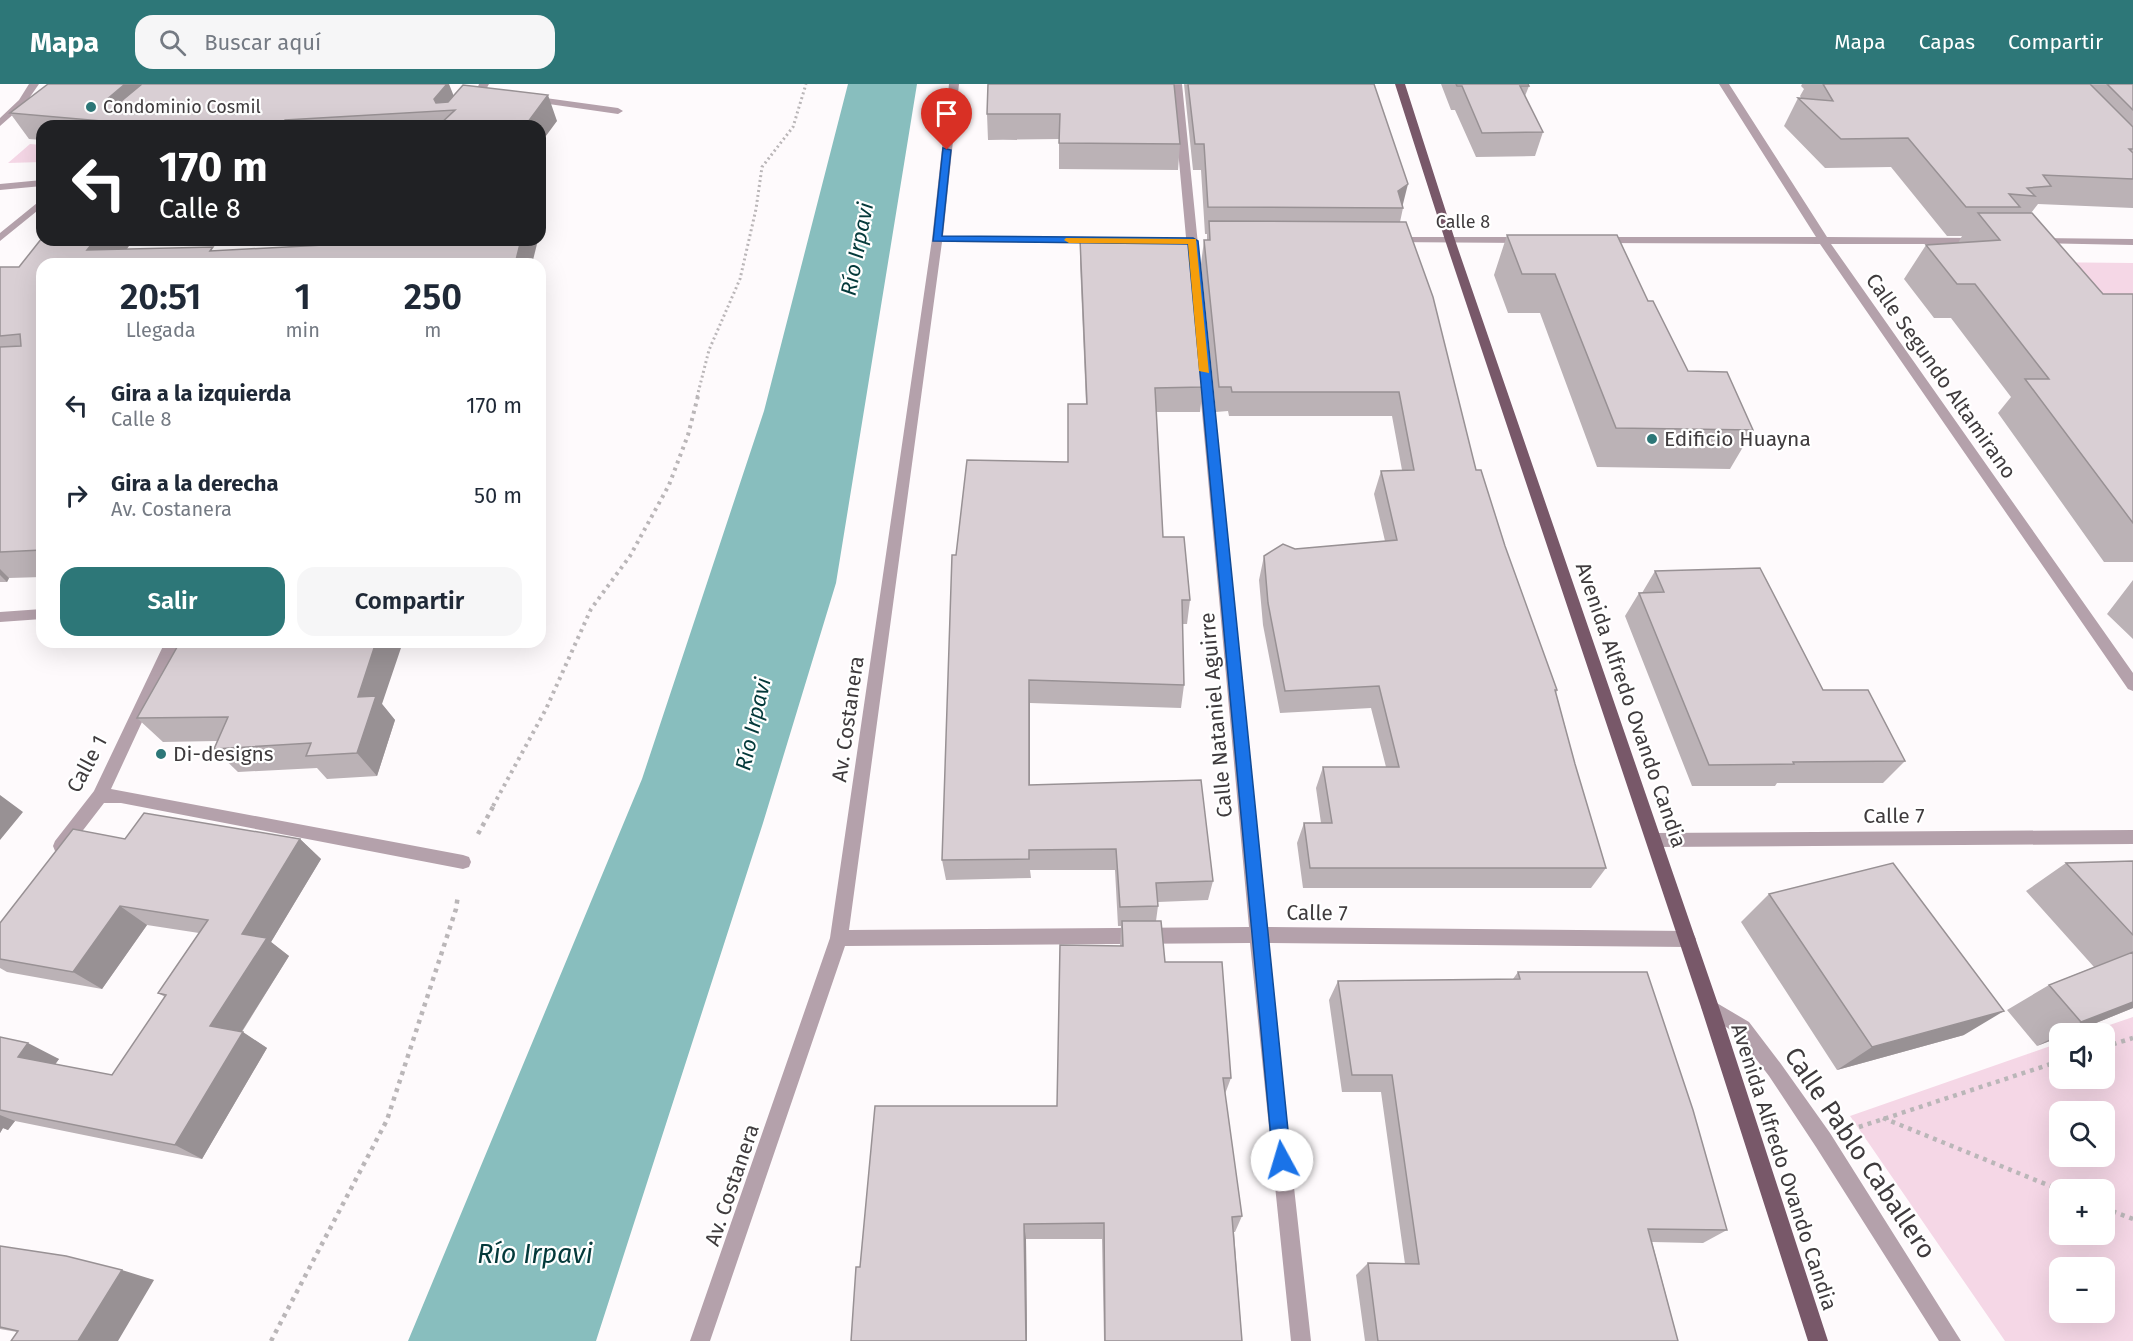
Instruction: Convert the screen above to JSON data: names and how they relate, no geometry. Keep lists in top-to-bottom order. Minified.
{"streets":{"main road":["Avenida Alfredo Ovando Candia"],"street":["Calle 8","Calle Segundo Altamirano","Calle Nataniel Aguirre","Av. Costanera","Calle 1","Calle 7","Calle Pablo Caballero"]},"crossings":[["Calle 8","Avenida Alfredo Ovando Candia"],["Avenida Alfredo Ovando Candia","Calle 7"],["Avenida Alfredo Ovando Candia","Calle Pablo Caballero"],["Calle Nataniel Aguirre","Calle 7"],["Av. Costanera","Calle 7"]],"water":["Río Irpavi"],"places":["Condominio Cosmil","Edificio Huayna","Di-designs"],"page":{"header":"Mapa","search":"Buscar aquí","nav":["Mapa","Capas","Compartir"],"turn":["170 m","Calle 8"],"eta":["20:51","Llegada","1","min","250","m"],"list":[{"name":"Gira a la izquierda","note":"Calle 8","value":"170 m"},{"name":"Gira a la derecha","note":"Av. Costanera","value":"50 m"}],"buttons":["Salir","Compartir"],"map_buttons":["+","−"]}}
